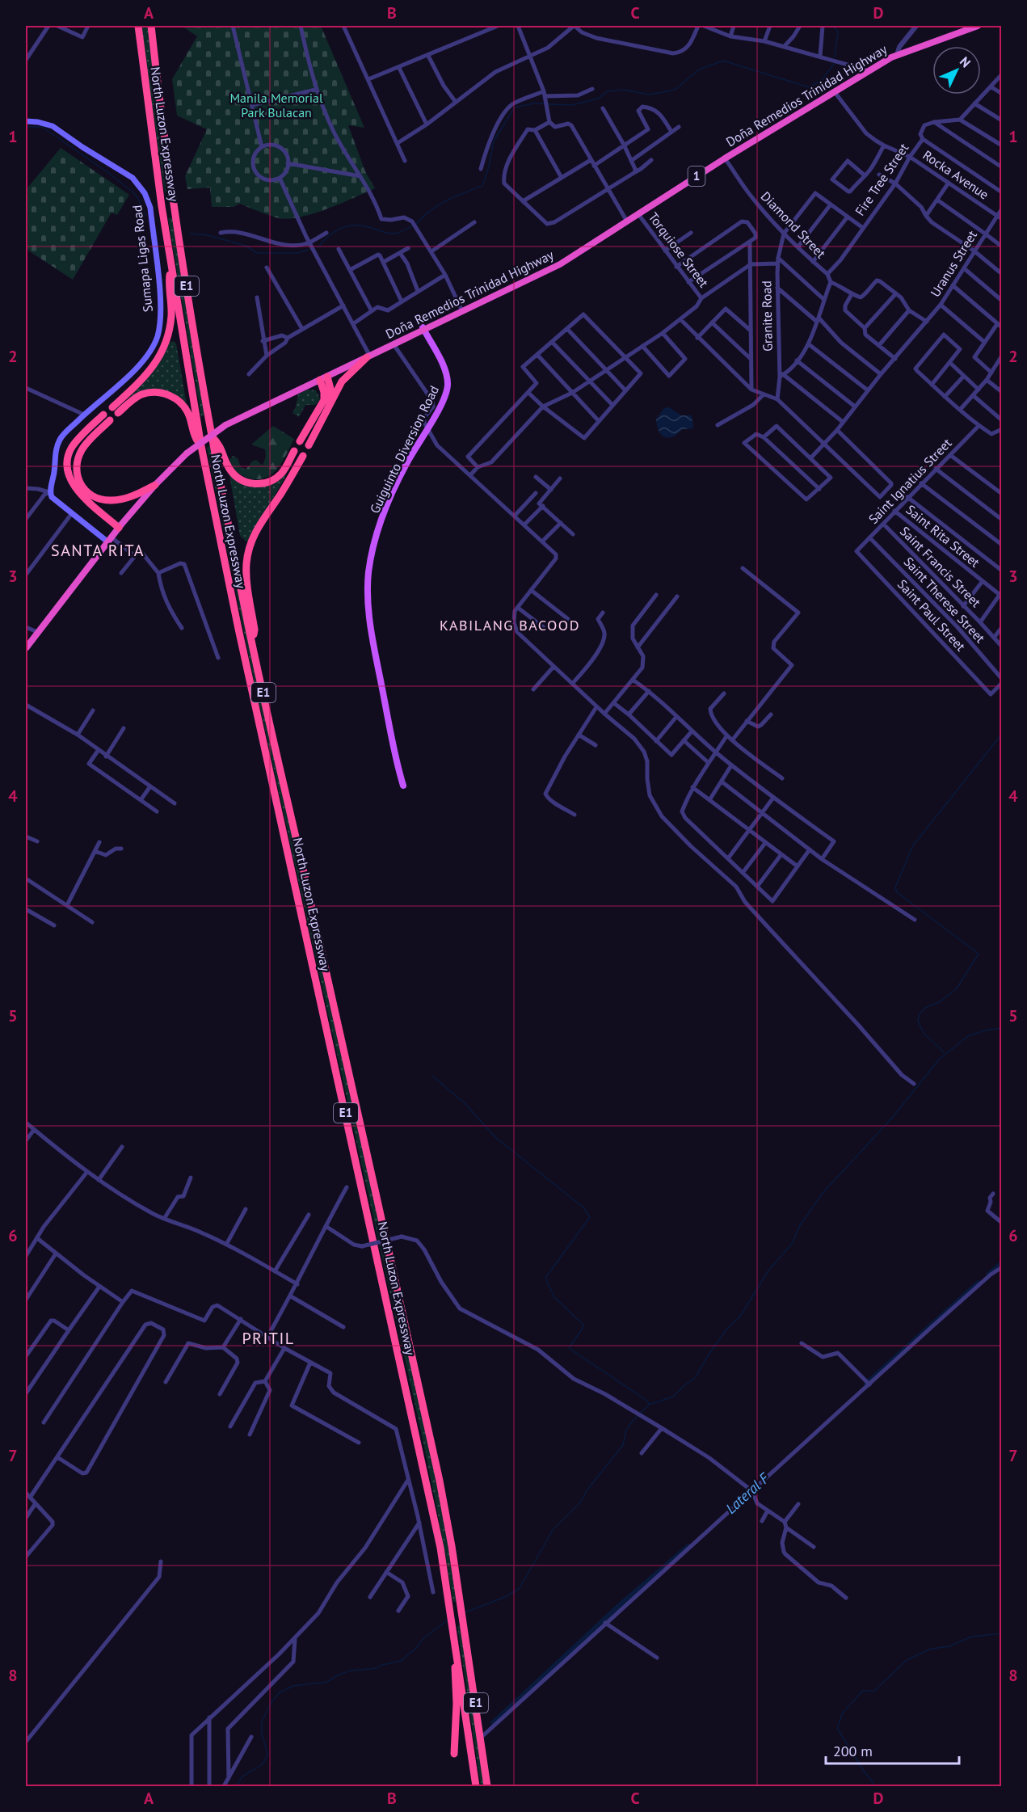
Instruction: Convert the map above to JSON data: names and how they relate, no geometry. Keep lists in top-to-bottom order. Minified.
{"streets":{"highway":["Doña Remedios Trinidad Highway","North Luzon Expressway","1","E1"],"main road":["Sumapa Ligas Road","Guiguinto Diversion Road"],"street":["Rocka Avenue","Fire Tree Street","Diamond Street","Torquiose Street","Uranus Street","Granite Road","Saint Ignatius Street","Saint Rita Street","Saint Francis Street","Saint Therese Street","Saint Paul Street"]},"crossings":[["Doña Remedios Trinidad Highway","Rocka Avenue"],["Doña Remedios Trinidad Highway","Diamond Street"],["Doña Remedios Trinidad Highway","Torquiose Street"],["Rocka Avenue","Fire Tree Street"],["Rocka Avenue","Uranus Street"],["Fire Tree Street","Diamond Street"],["Diamond Street","Granite Road"],["Saint Ignatius Street","Saint Rita Street"],["Saint Ignatius Street","Saint Francis Street"],["Saint Ignatius Street","Saint Therese Street"],["Saint Ignatius Street","Saint Paul Street"]],"districts":["SANTA RITA","KABILANG BACOOD","PRITIL"],"water":["Lateral F"],"parks":["Manila Memorial Park Bulacan"],"scale_bar":"200 m","north":"top right","grid":{"columns":["A","B","C","D"],"rows":["1","2","3","4","5","6","7","8"]}}
